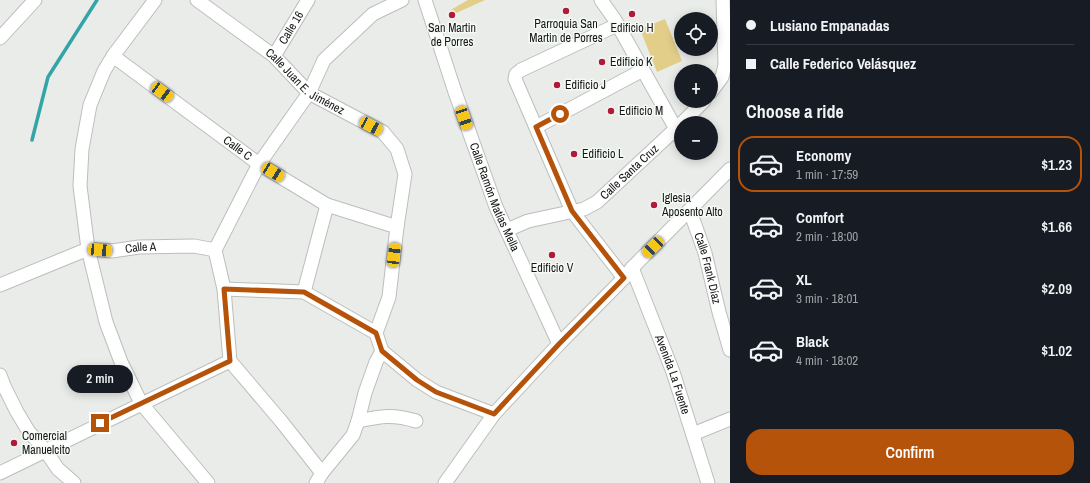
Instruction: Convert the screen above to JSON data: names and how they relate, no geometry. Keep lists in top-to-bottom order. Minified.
{"streets":{"street":["Calle 16","Calle Juan E. Jiménez","Calle C","Calle Santa Cruz","Calle Ramón Matías Mella","Calle A","Calle Frank Díaz","Avenida La Fuente"]},"crossings":[["Calle 16","Calle Juan E. Jiménez"],["Calle Juan E. Jiménez","Calle C"],["Calle Santa Cruz","Calle Ramón Matías Mella"],["Calle Santa Cruz","Avenida La Fuente"]],"places":["Parroquia San Martin de Porres","Edificio H","San Martin de Porres","Edificio K","Edificio J","Edificio M","Edificio L","Iglesia Aposento Alto","Edificio V","Comercial Manuelcito"],"page":{"banner":["Lusiano Empanadas","Calle Federico Velásquez"],"map_buttons":["+","−"],"heading":"Choose a ride","list":[{"name":"Economy","note":"1 min · 17:59","value":"$1.23"},{"name":"Comfort","note":"2 min · 18:00","value":"$1.66"},{"name":"XL","note":"3 min · 18:01","value":"$2.09"},{"name":"Black","note":"4 min · 18:02","value":"$1.02"}],"bubble":"2 min","buttons":"Confirm"}}
